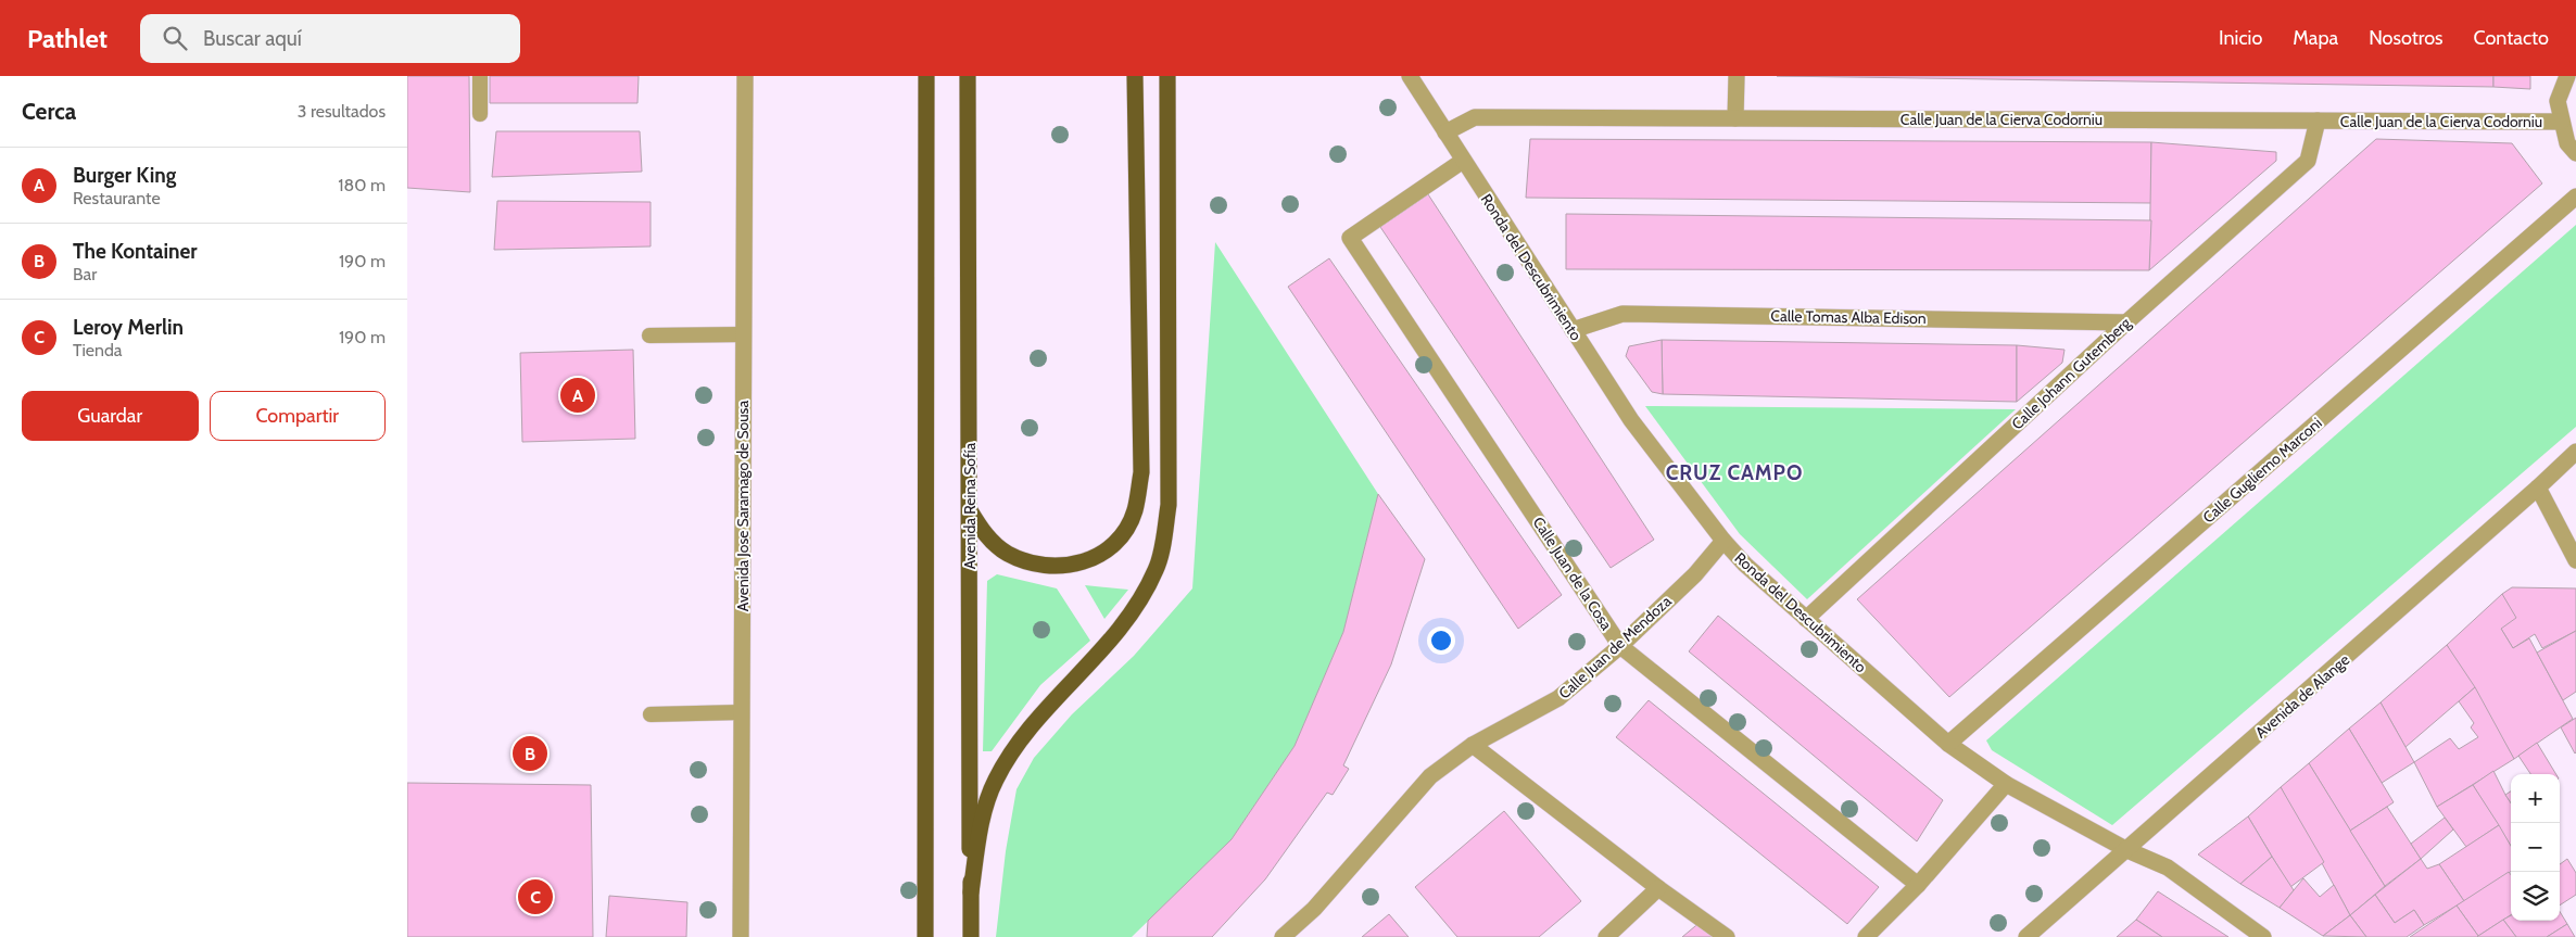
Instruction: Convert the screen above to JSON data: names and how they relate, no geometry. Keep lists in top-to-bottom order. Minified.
{"streets":{"highway":["Avenida Reina Sofía"],"street":["Calle Juan de la Cierva Codorniu","Ronda del Descubrimiento","Calle Tomas Alba Edison","Calle Johann Gutemberg","Calle Gugliemo Marconi","Avenida Jose Saramago de Sousa","Calle Juan de la Cosa","Calle Juan de Mendoza","Avenida de Alange"]},"crossings":[["Calle Juan de la Cierva Codorniu","Ronda del Descubrimiento"],["Calle Juan de la Cierva Codorniu","Calle Johann Gutemberg"],["Ronda del Descubrimiento","Calle Tomas Alba Edison"],["Ronda del Descubrimiento","Calle Johann Gutemberg"],["Ronda del Descubrimiento","Calle Gugliemo Marconi"],["Ronda del Descubrimiento","Calle Juan de la Cosa"],["Ronda del Descubrimiento","Calle Juan de Mendoza"],["Ronda del Descubrimiento","Avenida de Alange"],["Calle Tomas Alba Edison","Calle Johann Gutemberg"],["Calle Juan de la Cosa","Calle Juan de Mendoza"]],"districts":["CRUZ CAMPO"],"page":{"header":"Pathlet","search":"Buscar aquí","nav":["Inicio","Mapa","Nosotros","Contacto"],"heading":["Cerca","3 resultados"],"list":[{"mark":"A","name":"Burger King","note":"Restaurante","value":"180 m"},{"mark":"B","name":"The Kontainer","note":"Bar","value":"190 m"},{"mark":"C","name":"Leroy Merlin","note":"Tienda","value":"190 m"}],"buttons":["Guardar","Compartir"],"pins":["A","B","C"],"map_buttons":["+","−"]}}
